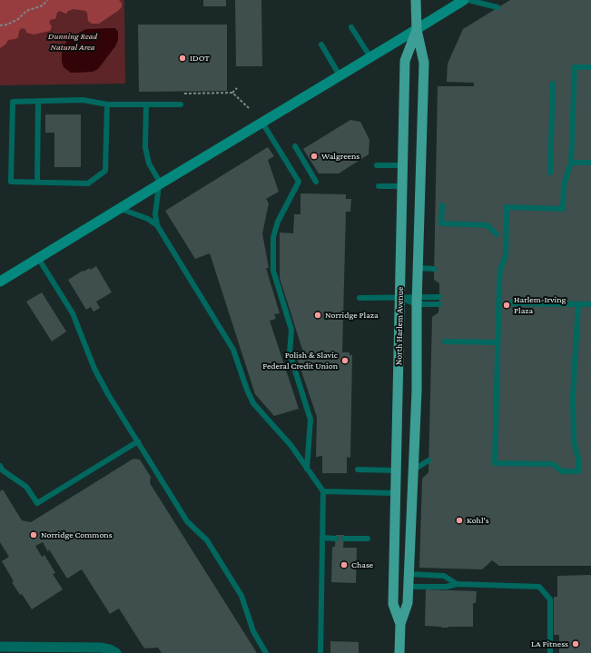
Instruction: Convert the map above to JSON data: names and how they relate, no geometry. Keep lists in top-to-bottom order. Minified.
{"streets":{"main road":["North Harlem Avenue"]},"parks":["Dunning Read Natural Area"],"places":["IDOT","Walgreens","Harlem-Irving Plaza","Norridge Plaza","Polish & Slavic Federal Credit Union","Kohl's","Norridge Commons","Chase","LA Fitness"]}
